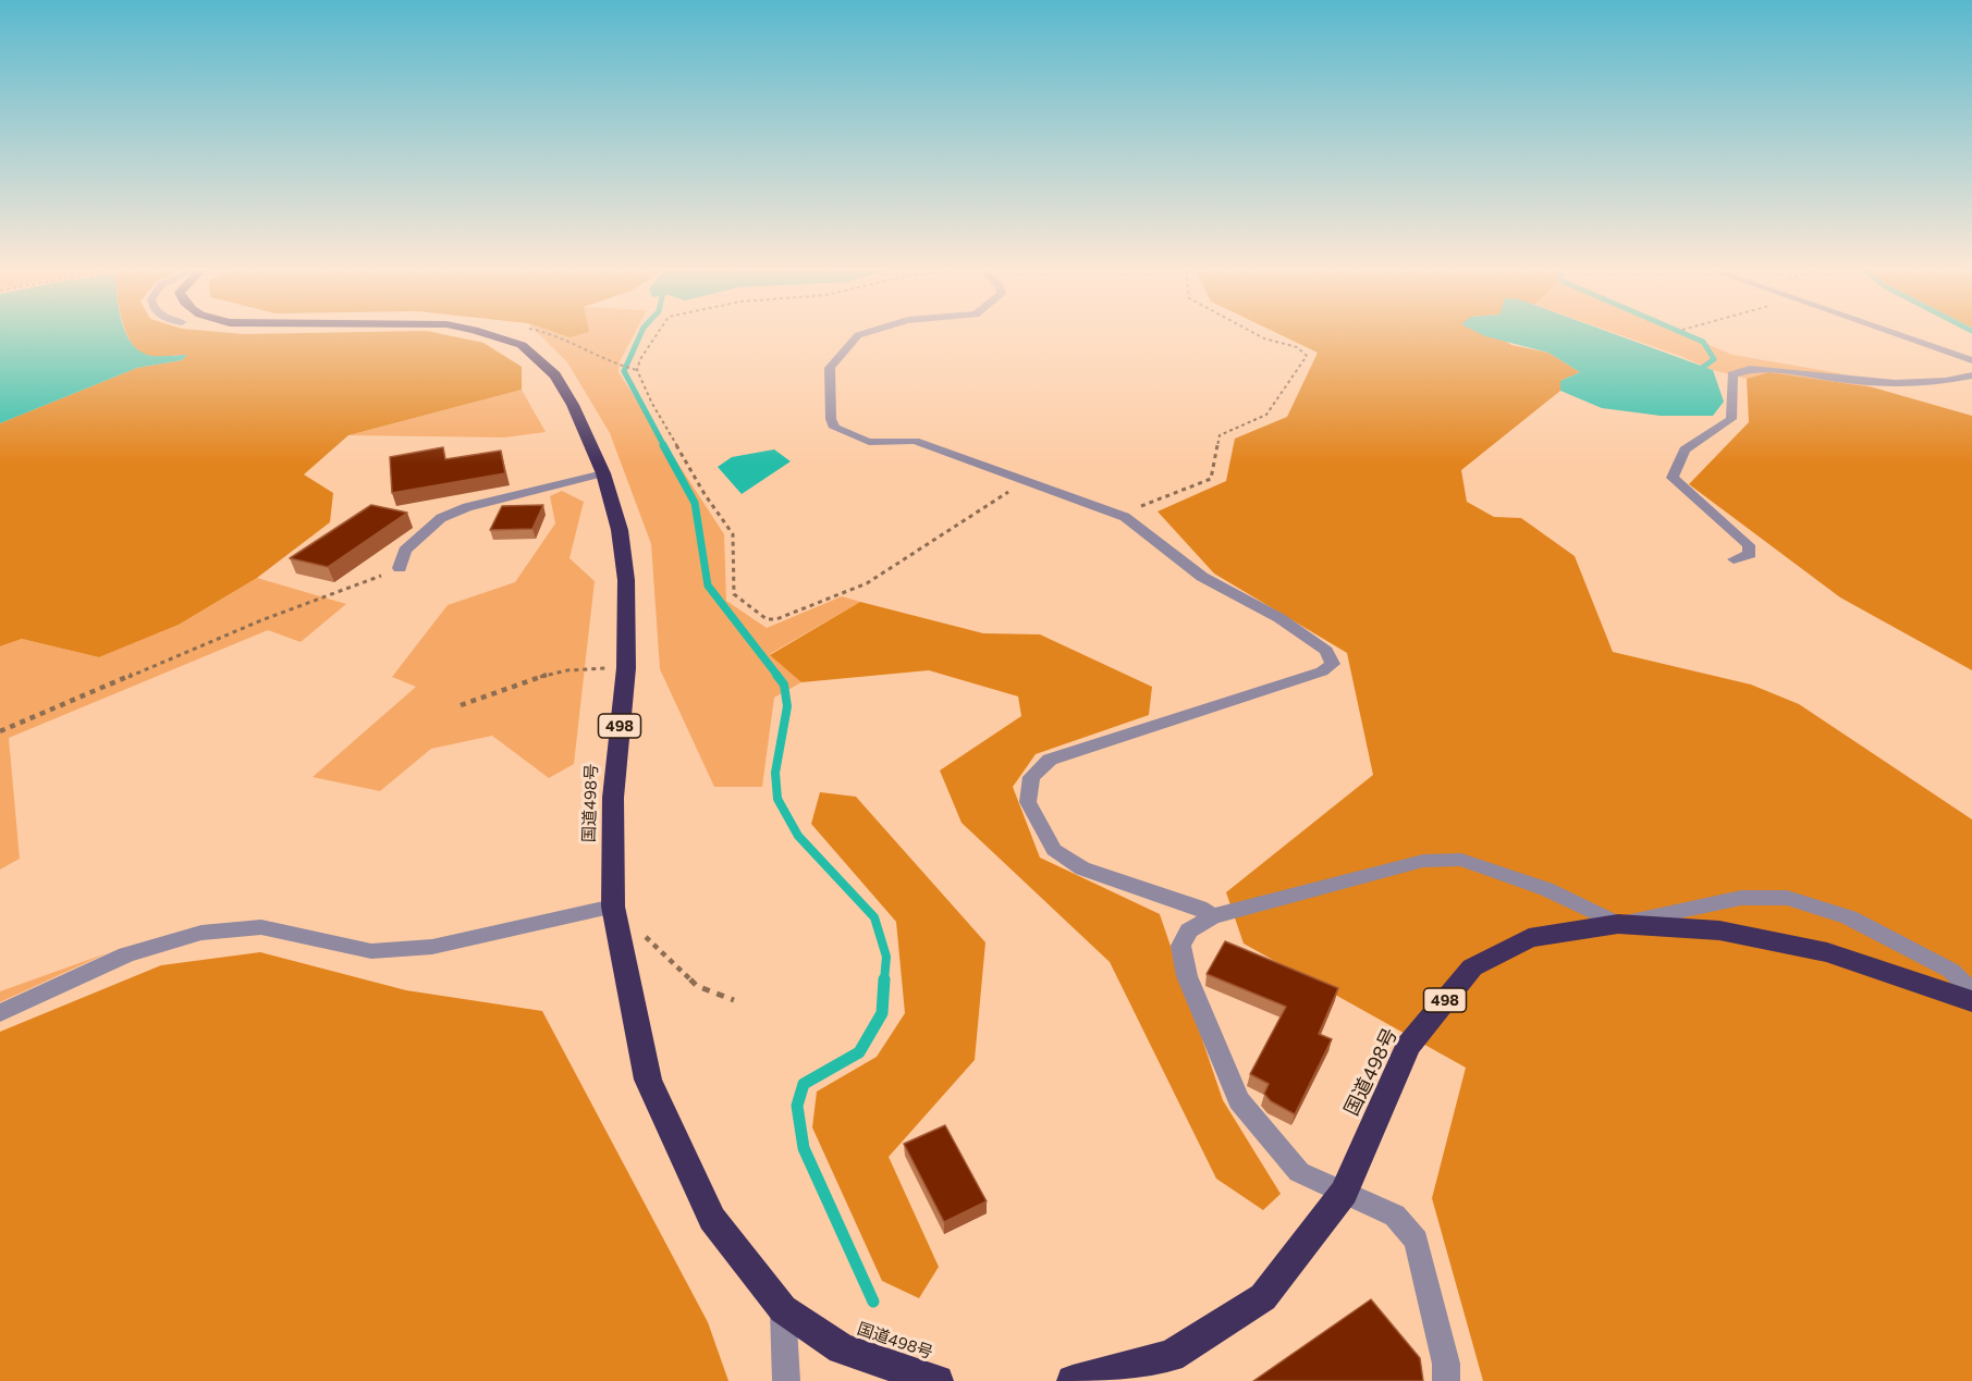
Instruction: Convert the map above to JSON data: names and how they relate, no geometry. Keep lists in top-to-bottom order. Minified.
{"streets":{"highway":["498","国道498号"]}}
